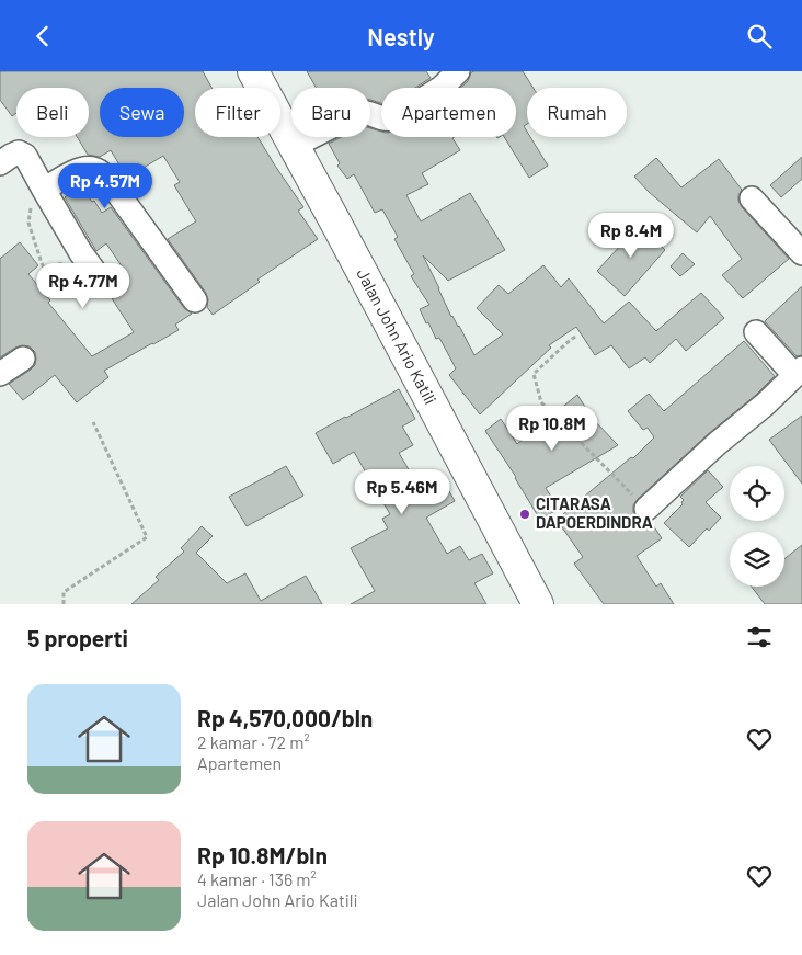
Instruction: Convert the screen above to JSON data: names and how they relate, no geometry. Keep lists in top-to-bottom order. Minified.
{"streets":{"main road":["Jalan John Ario Katili"]},"places":["CITARASA DAPOERDINDRA"],"page":{"header":"Nestly","chip":["Beli","Sewa","Filter","Baru","Apartemen","Rumah"],"price":["Rp 4.57M","Rp 8.4M","Rp 4.77M","Rp 10.8M","Rp 5.46M"],"heading":"5 properti","list":[{"name":"Rp 4,570,000/bln","note":"2 kamar · 72 m² · Apartemen"},{"name":"Rp 10.8M/bln","note":"4 kamar · 136 m² · Jalan John Ario Katili"}]}}
